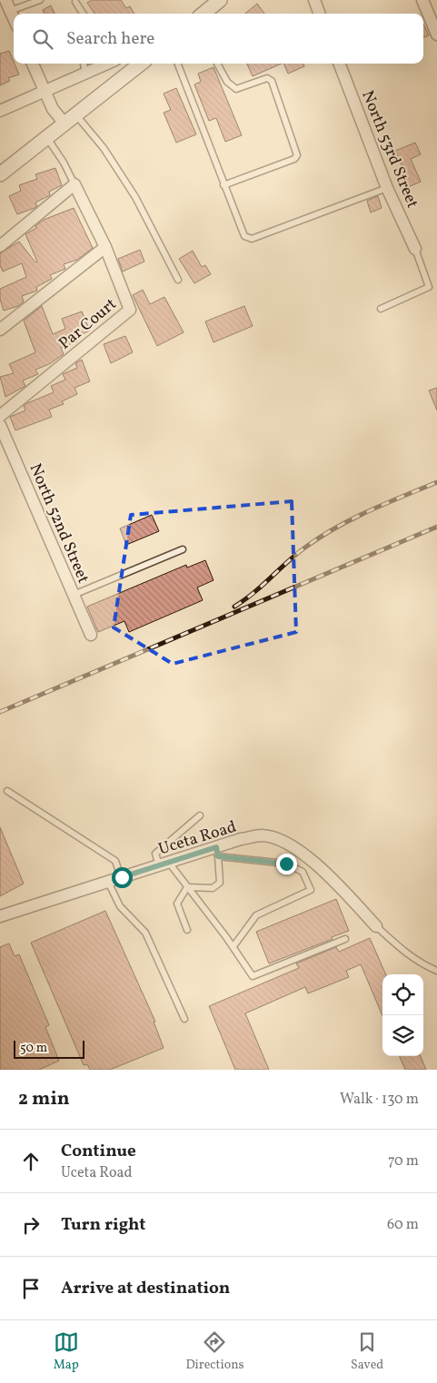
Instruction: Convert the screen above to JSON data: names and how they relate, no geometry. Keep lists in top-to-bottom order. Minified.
{"streets":{"street":["North 53rd Street","Par Court","North 52nd Street","Uceta Road"]},"scale_bar":"50 m","page":{"search":"Search here","scale":"50 m","heading":["2 min","Walk · 130 m"],"list":[["Continue","Uceta Road","70 m"],["Turn right","60 m"],"Arrive at destination"],"nav":["Map","Directions","Saved"]}}
